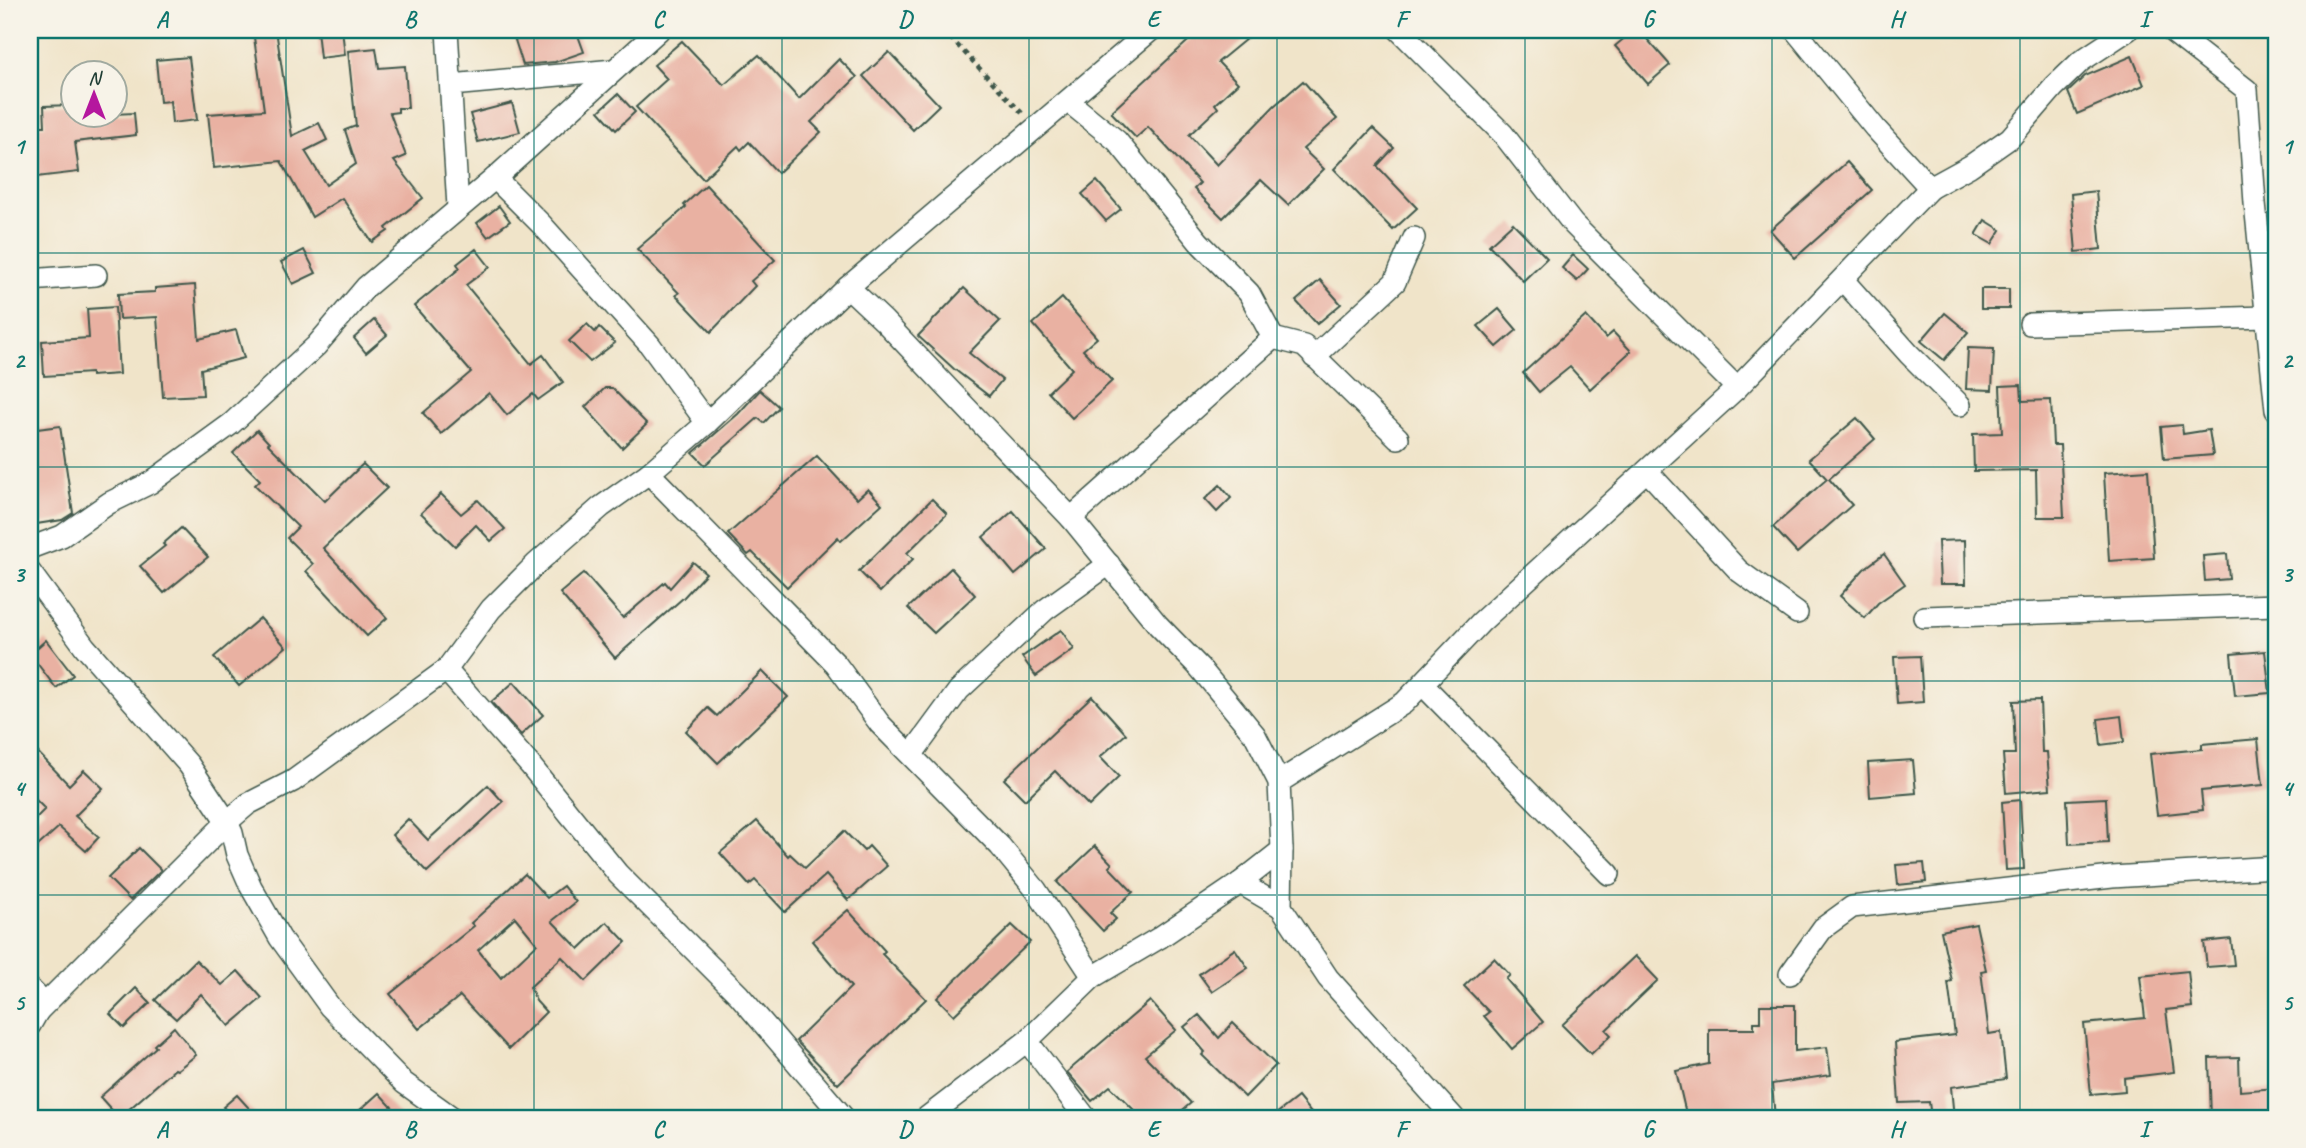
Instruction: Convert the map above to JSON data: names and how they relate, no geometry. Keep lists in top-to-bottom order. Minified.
{"north":"top","grid":{"columns":["A","B","C","D","E","F","G","H","I"],"rows":["1","2","3","4","5"]}}
